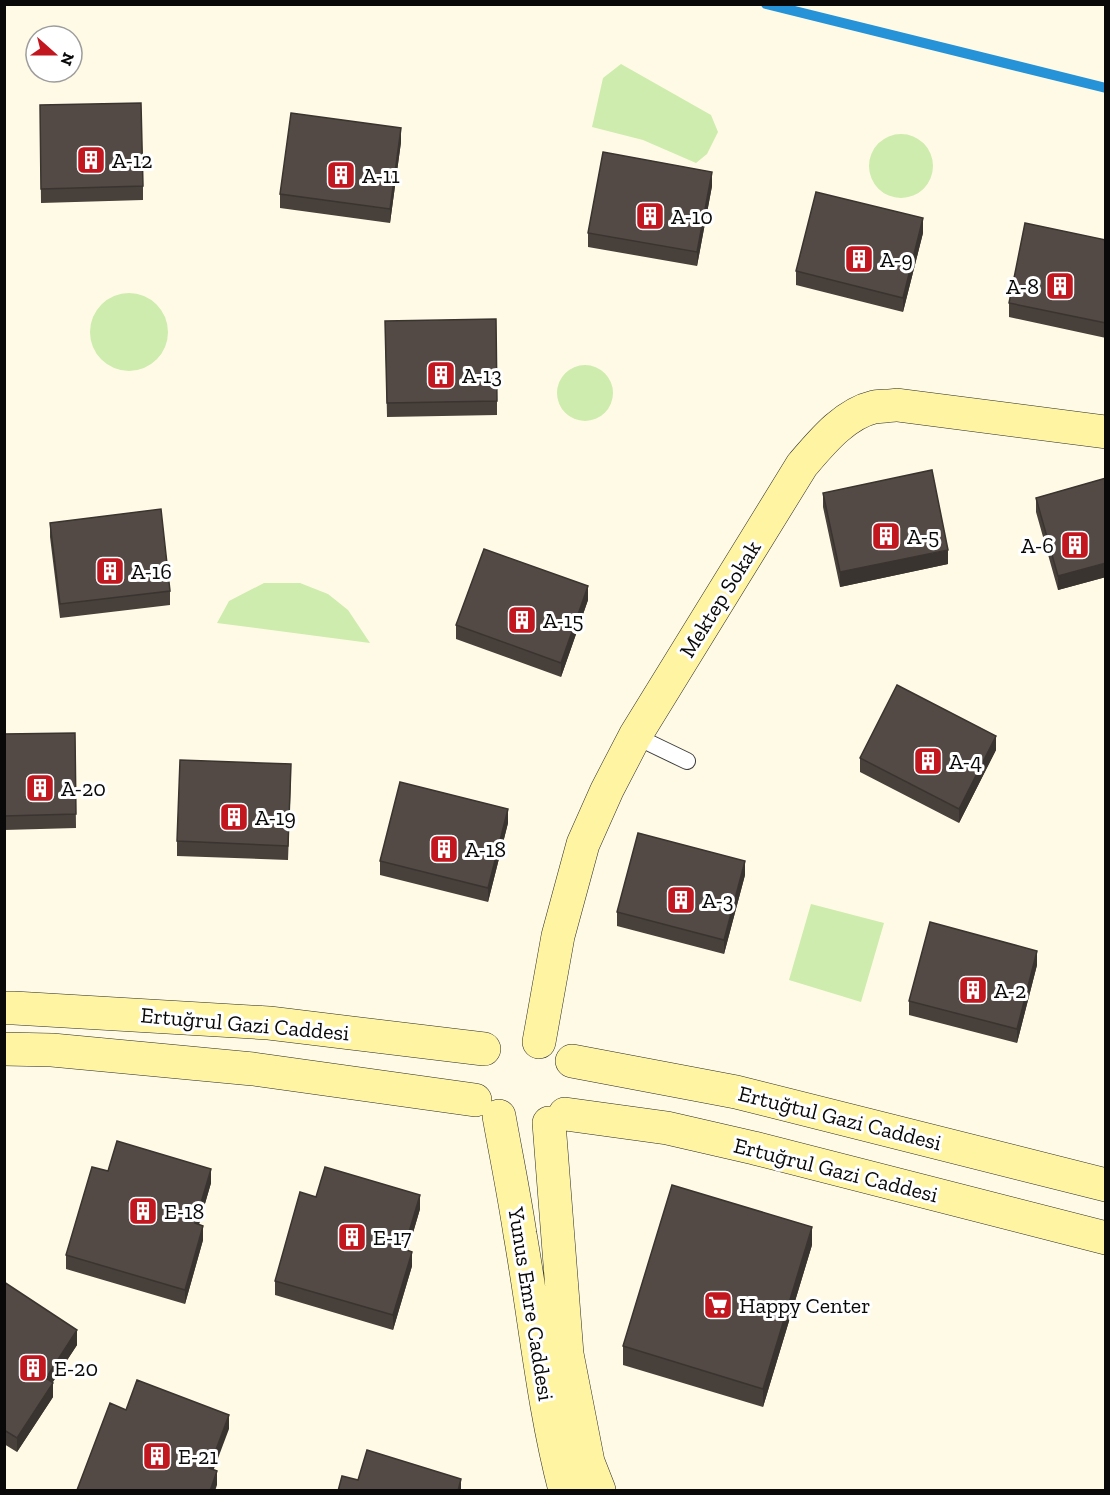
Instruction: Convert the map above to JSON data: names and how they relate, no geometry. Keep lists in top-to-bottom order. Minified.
{"streets":{"main road":["Mektep Sokak","Ertuğrul Gazi Caddesi","Ertuğtul Gazi Caddesi","Yunus Emre Caddesi"]},"crossings":[["Mektep Sokak","Ertuğrul Gazi Caddesi"],["Mektep Sokak","Ertuğtul Gazi Caddesi"],["Mektep Sokak","Yunus Emre Caddesi"],["Ertuğrul Gazi Caddesi","Ertuğtul Gazi Caddesi"],["Ertuğrul Gazi Caddesi","Yunus Emre Caddesi"],["Ertuğtul Gazi Caddesi","Yunus Emre Caddesi"]],"places":{"building":["A-12","A-11","A-10","A-9","A-8","A-13","A-5","A-6","A-16","A-15","A-4","A-20","A-19","A-18","A-3","A-2","E-18","E-17","E-20","E-21"],"supermarket":["Happy Center"]},"north":"right"}
